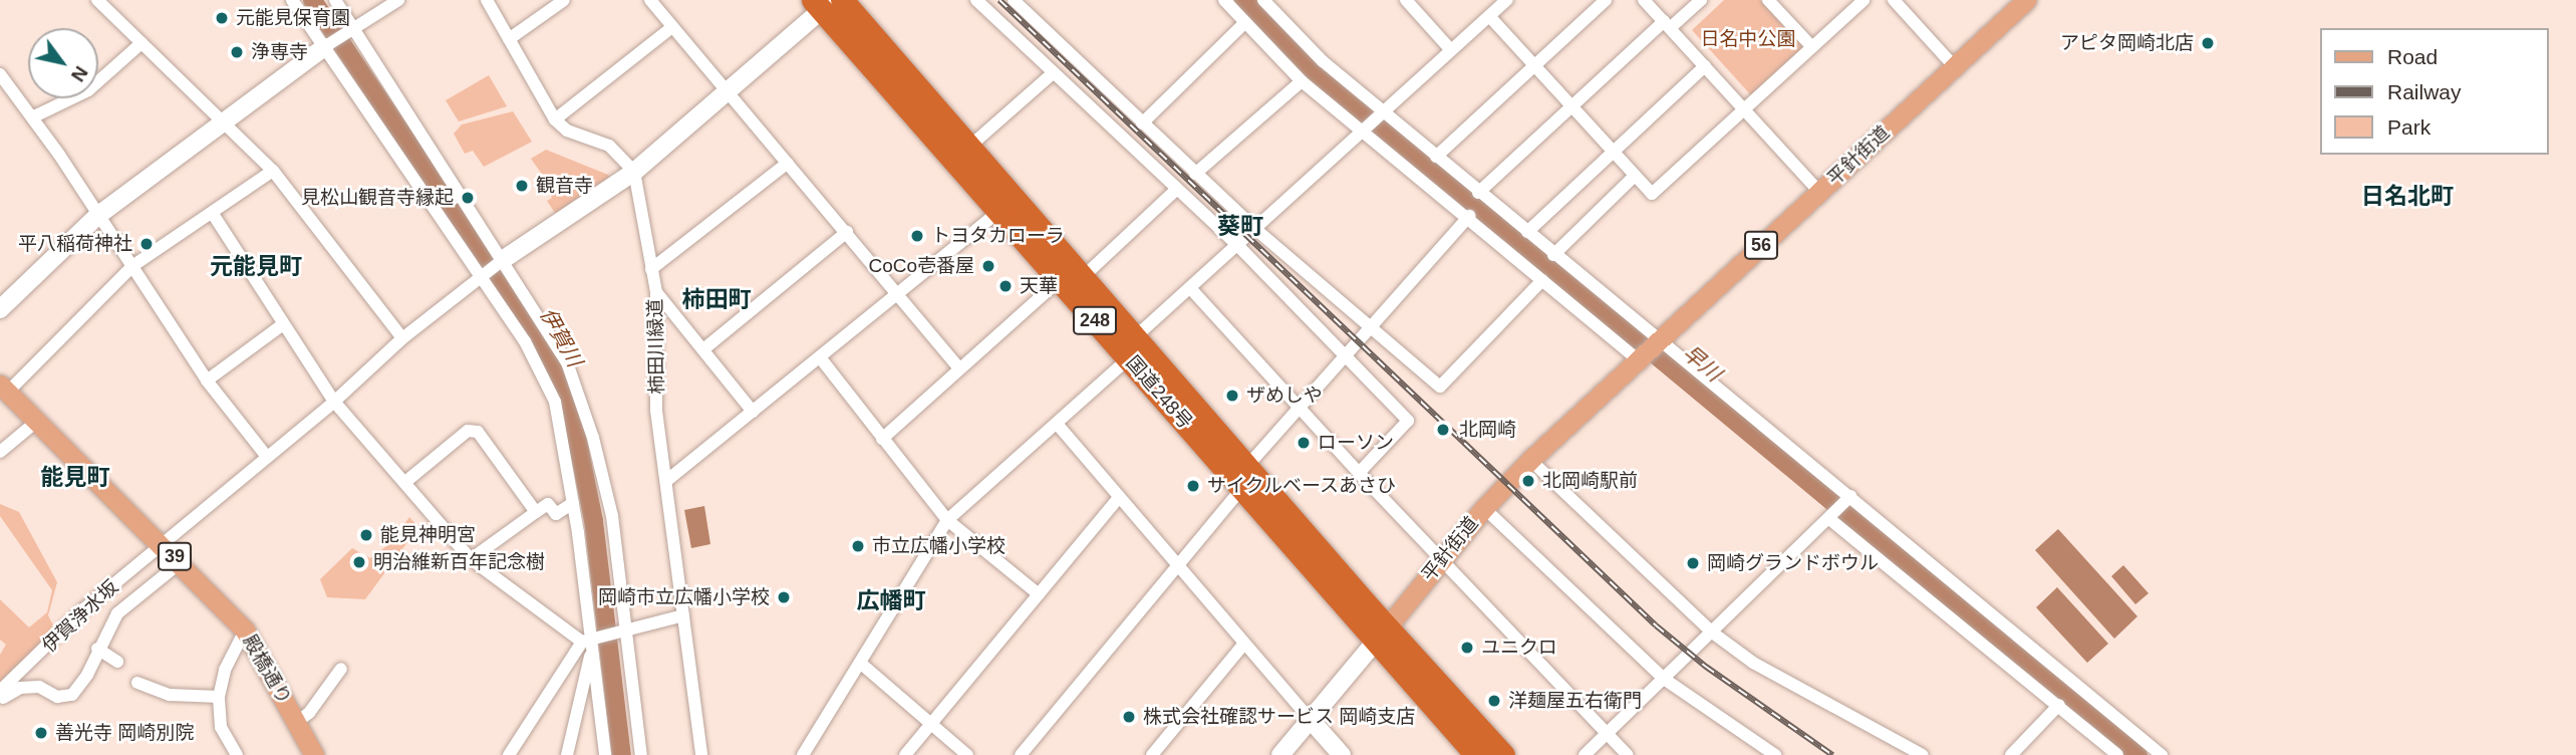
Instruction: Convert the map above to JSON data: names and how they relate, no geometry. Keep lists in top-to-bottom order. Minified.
{"streets":{"highway":["248","国道248号"],"main road":["平針街道","56","39","殿橋通り"],"street":["柿田川緑道","伊賀浄水坂"]},"crossings":[["平針街道","56"],["平針街道","国道248号"],["伊賀浄水坂","殿橋通り"]],"districts":["日名北町","葵町","元能見町","柿田町","能見町","広幡町"],"water":["伊賀川","早川"],"parks":["日名中公園"],"places":["元能見保育園","アピタ岡崎北店","浄専寺","観音寺","見松山観音寺縁起","トヨタカローラ","平八稲荷神社","CoCo壱番屋","天華","ザめしや","北岡崎","ローソン","北岡崎駅前","サイクルベースあさひ","能見神明宮","市立広幡小学校","明治維新百年記念樹","岡崎グランドボウル","岡崎市立広幡小学校","ユニクロ","洋麺屋五右衛門","株式会社確認サービス 岡崎支店","善光寺 岡崎別院"],"legend":["Road","Railway","Park"],"north":"bottom right"}
